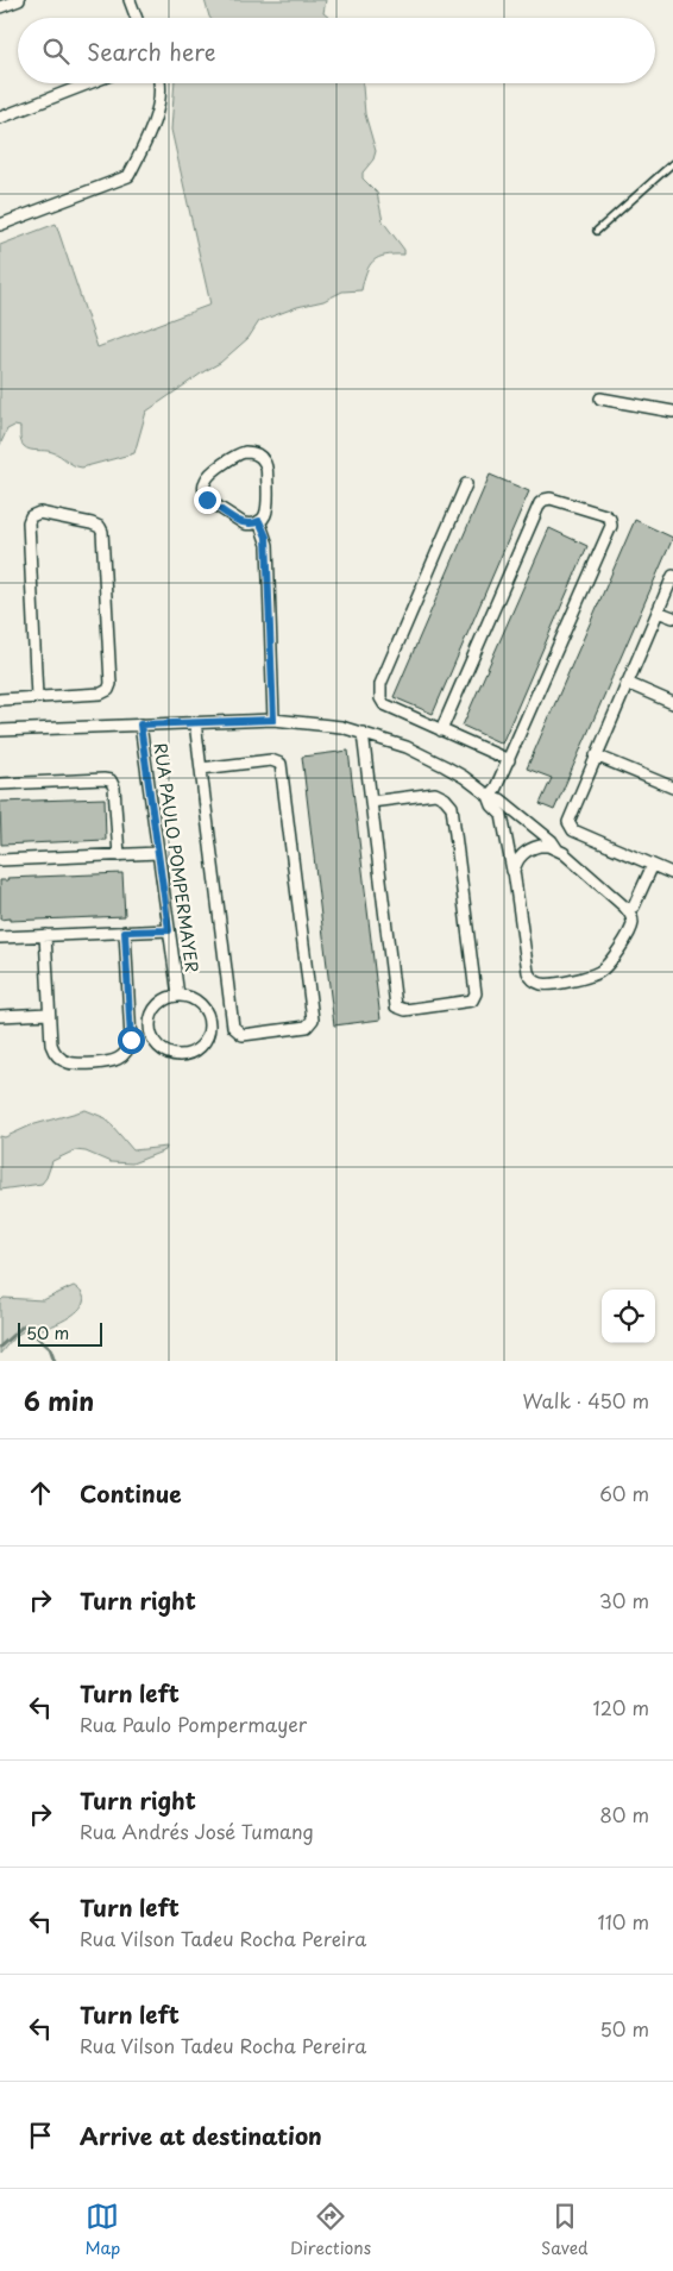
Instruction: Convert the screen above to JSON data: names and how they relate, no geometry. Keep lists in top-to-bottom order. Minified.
{"streets":{"street":["RUA PAULO POMPERMAYER"]},"scale_bar":"50 m","page":{"search":"Search here","scale":"50 m","heading":["6 min","Walk · 450 m"],"list":[["Continue","60 m"],["Turn right","30 m"],["Turn left","Rua Paulo Pompermayer","120 m"],["Turn right","Rua Andrés José Tumang","80 m"],["Turn left","Rua Vilson Tadeu Rocha Pereira","110 m"],["Turn left","Rua Vilson Tadeu Rocha Pereira","50 m"],"Arrive at destination"],"nav":["Map","Directions","Saved"]}}
